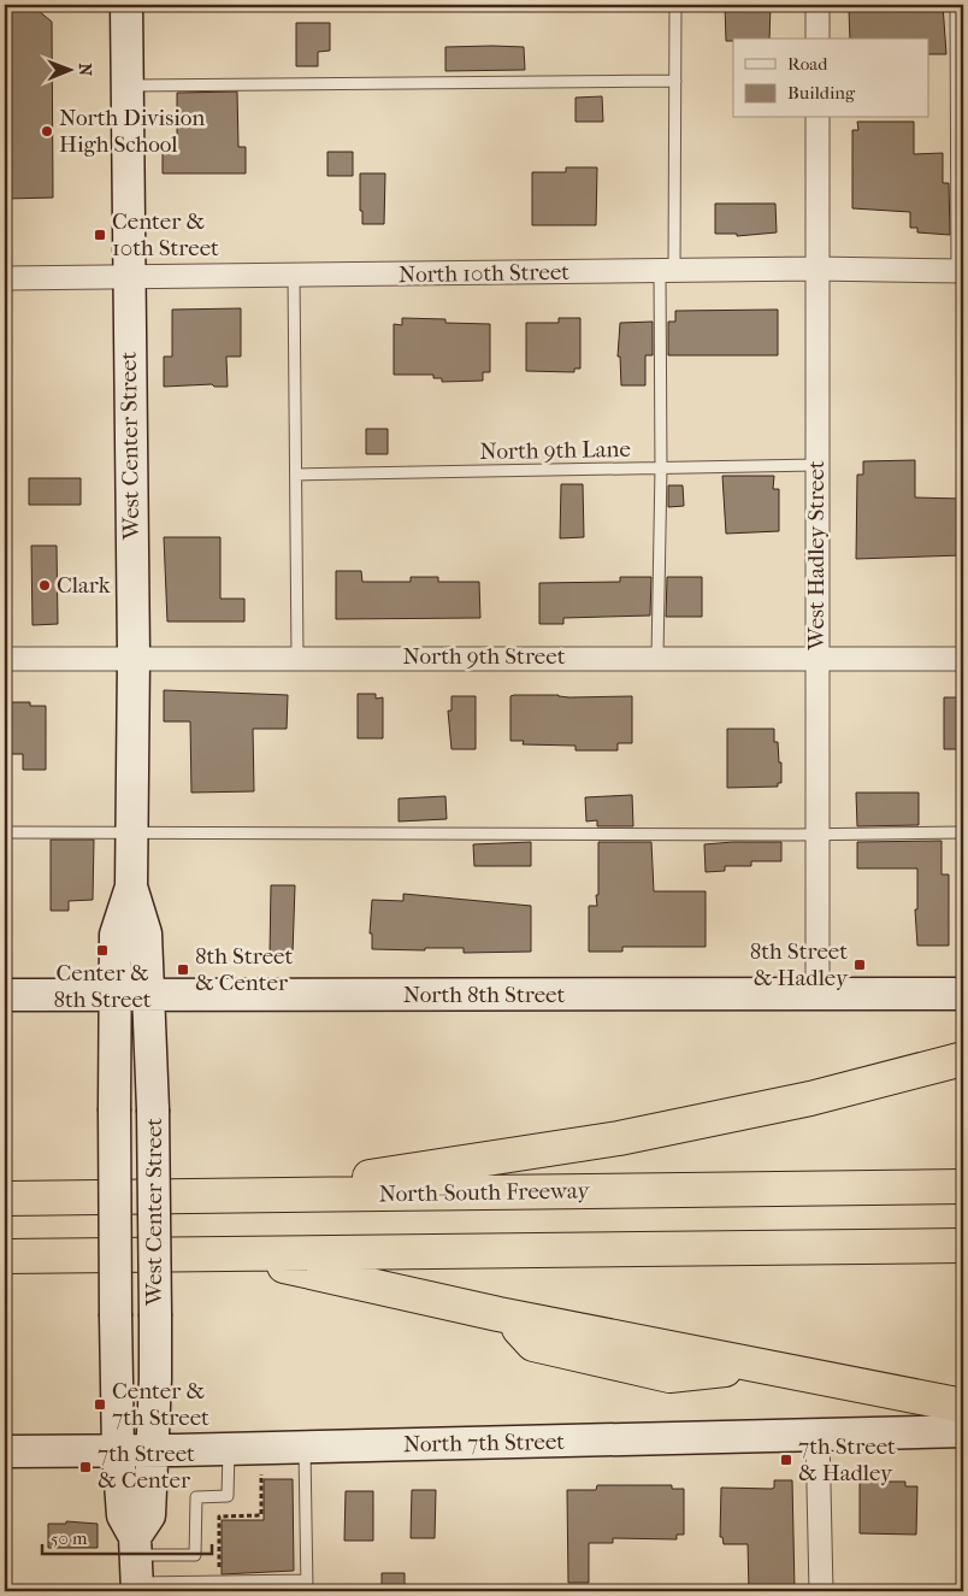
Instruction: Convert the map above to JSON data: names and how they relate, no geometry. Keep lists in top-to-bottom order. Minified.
{"streets":{"highway":["North-South Freeway"],"street":["North 10th Street","West Center Street","West Hadley Street","North 9th Street","North 8th Street","North 7th Street"],"lane":["North 9th Lane"]},"crossings":[["North 10th Street","West Center Street"],["North 10th Street","West Hadley Street"],["West Center Street","North 9th Street"],["West Center Street","North 8th Street"],["West Center Street","North 7th Street"],["North 9th Lane","West Hadley Street"],["West Hadley Street","North 9th Street"],["West Hadley Street","North 8th Street"]],"places":{"other":["North Division High School","Clark"],"transit":["Center & 10th Street","Center & 8th Street","8th Street & Hadley","8th Street & Center","Center & 7th Street","7th Street & Hadley","7th Street & Center"]},"legend":["Road","Building"],"scale_bar":"50 m","north":"right"}
